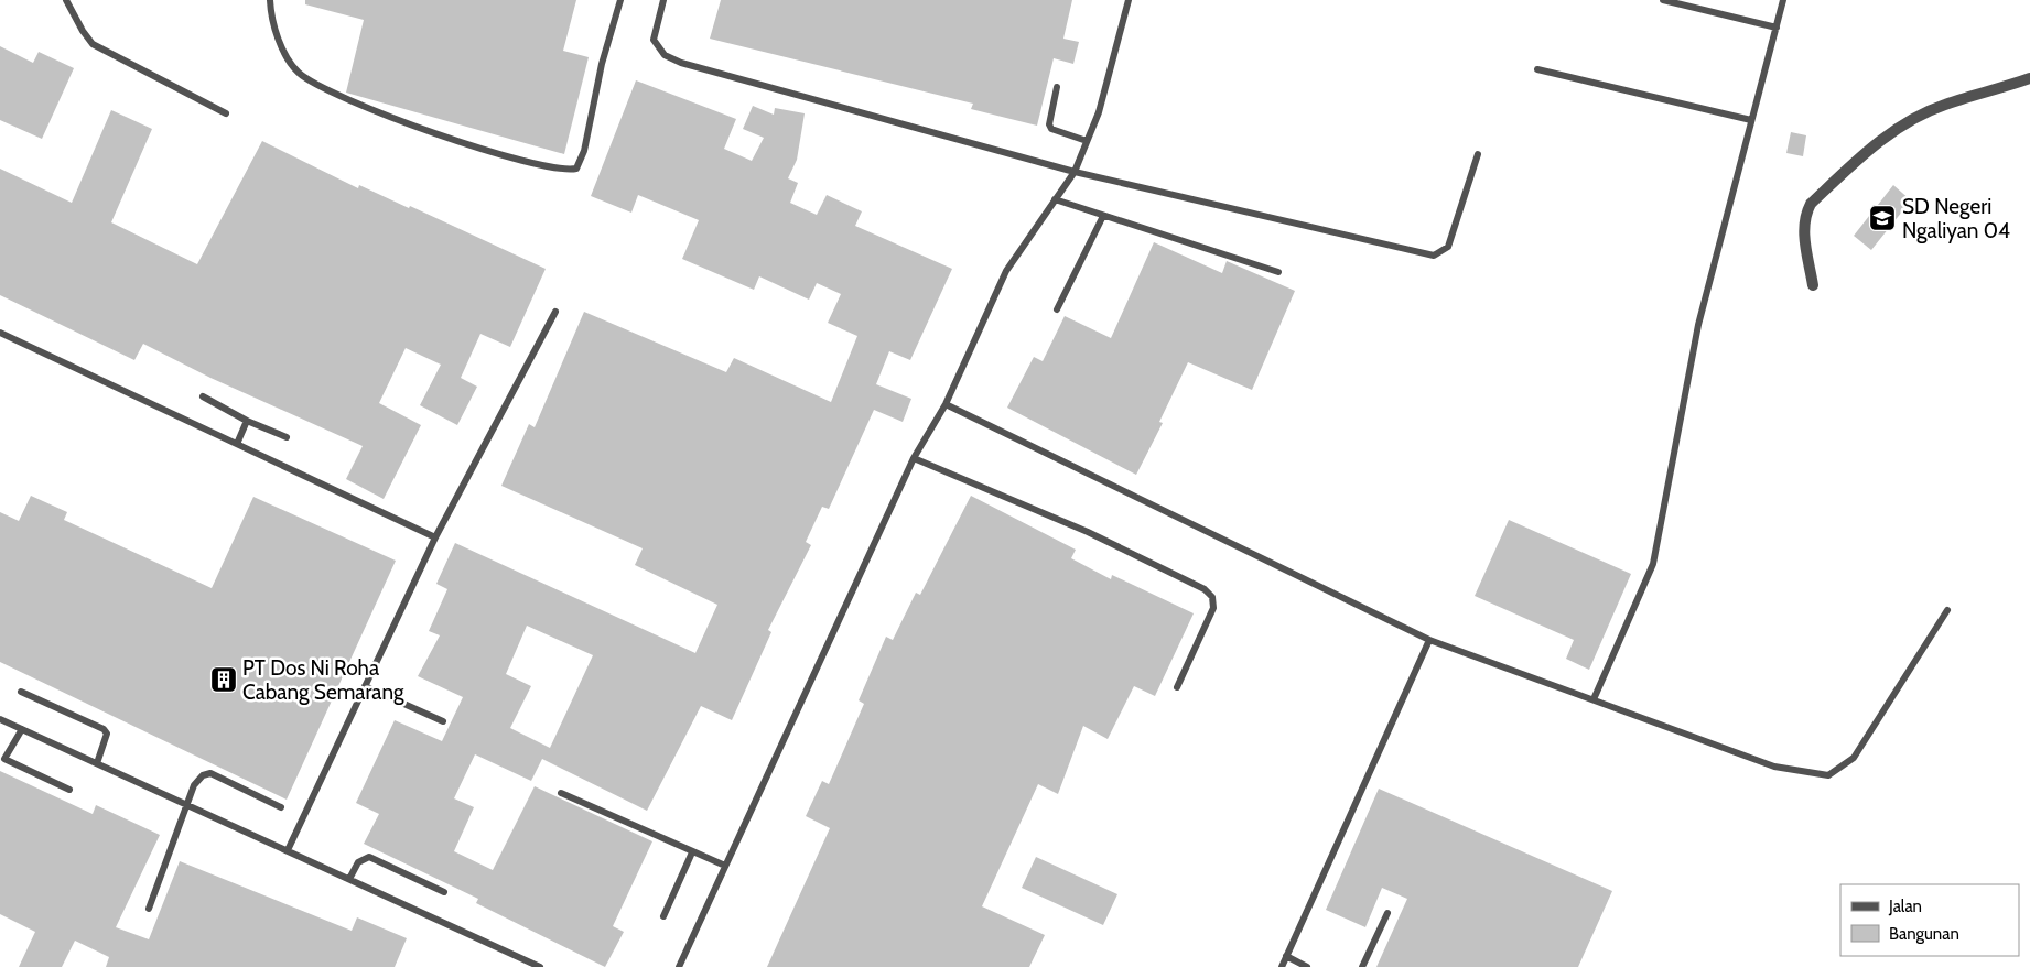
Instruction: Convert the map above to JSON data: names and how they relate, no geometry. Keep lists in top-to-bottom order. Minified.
{"places":{"school or university":["SD Negeri Ngaliyan 04"],"building":["PT Dos Ni Roha Cabang Semarang"]},"legend":["Jalan","Bangunan"]}
